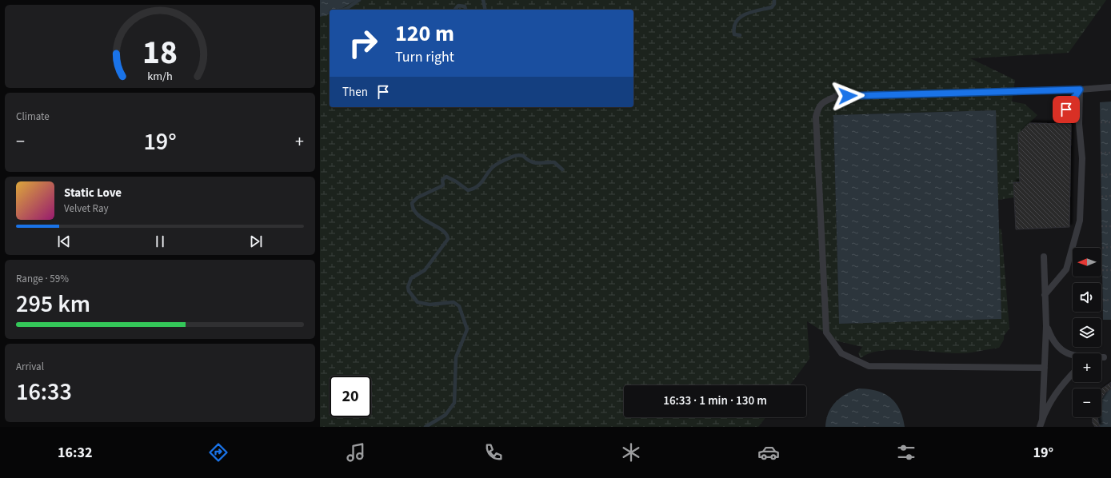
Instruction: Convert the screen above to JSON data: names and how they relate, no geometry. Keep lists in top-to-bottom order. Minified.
{"north":"left","page":{"turn":["120 m","Turn right"],"then":"Then","tile":["Climate",["Range · 59%","295 km"],["Arrival","16:33"]],"heat":["−","19°","+"],"song":["Static Love","Velvet Ray"],"map_buttons":["+","−"],"limit":"20","trip":"16:33 · 1 min · 130 m","tabs":["16:32","19°"],"gauge":["18","km/h"]}}
